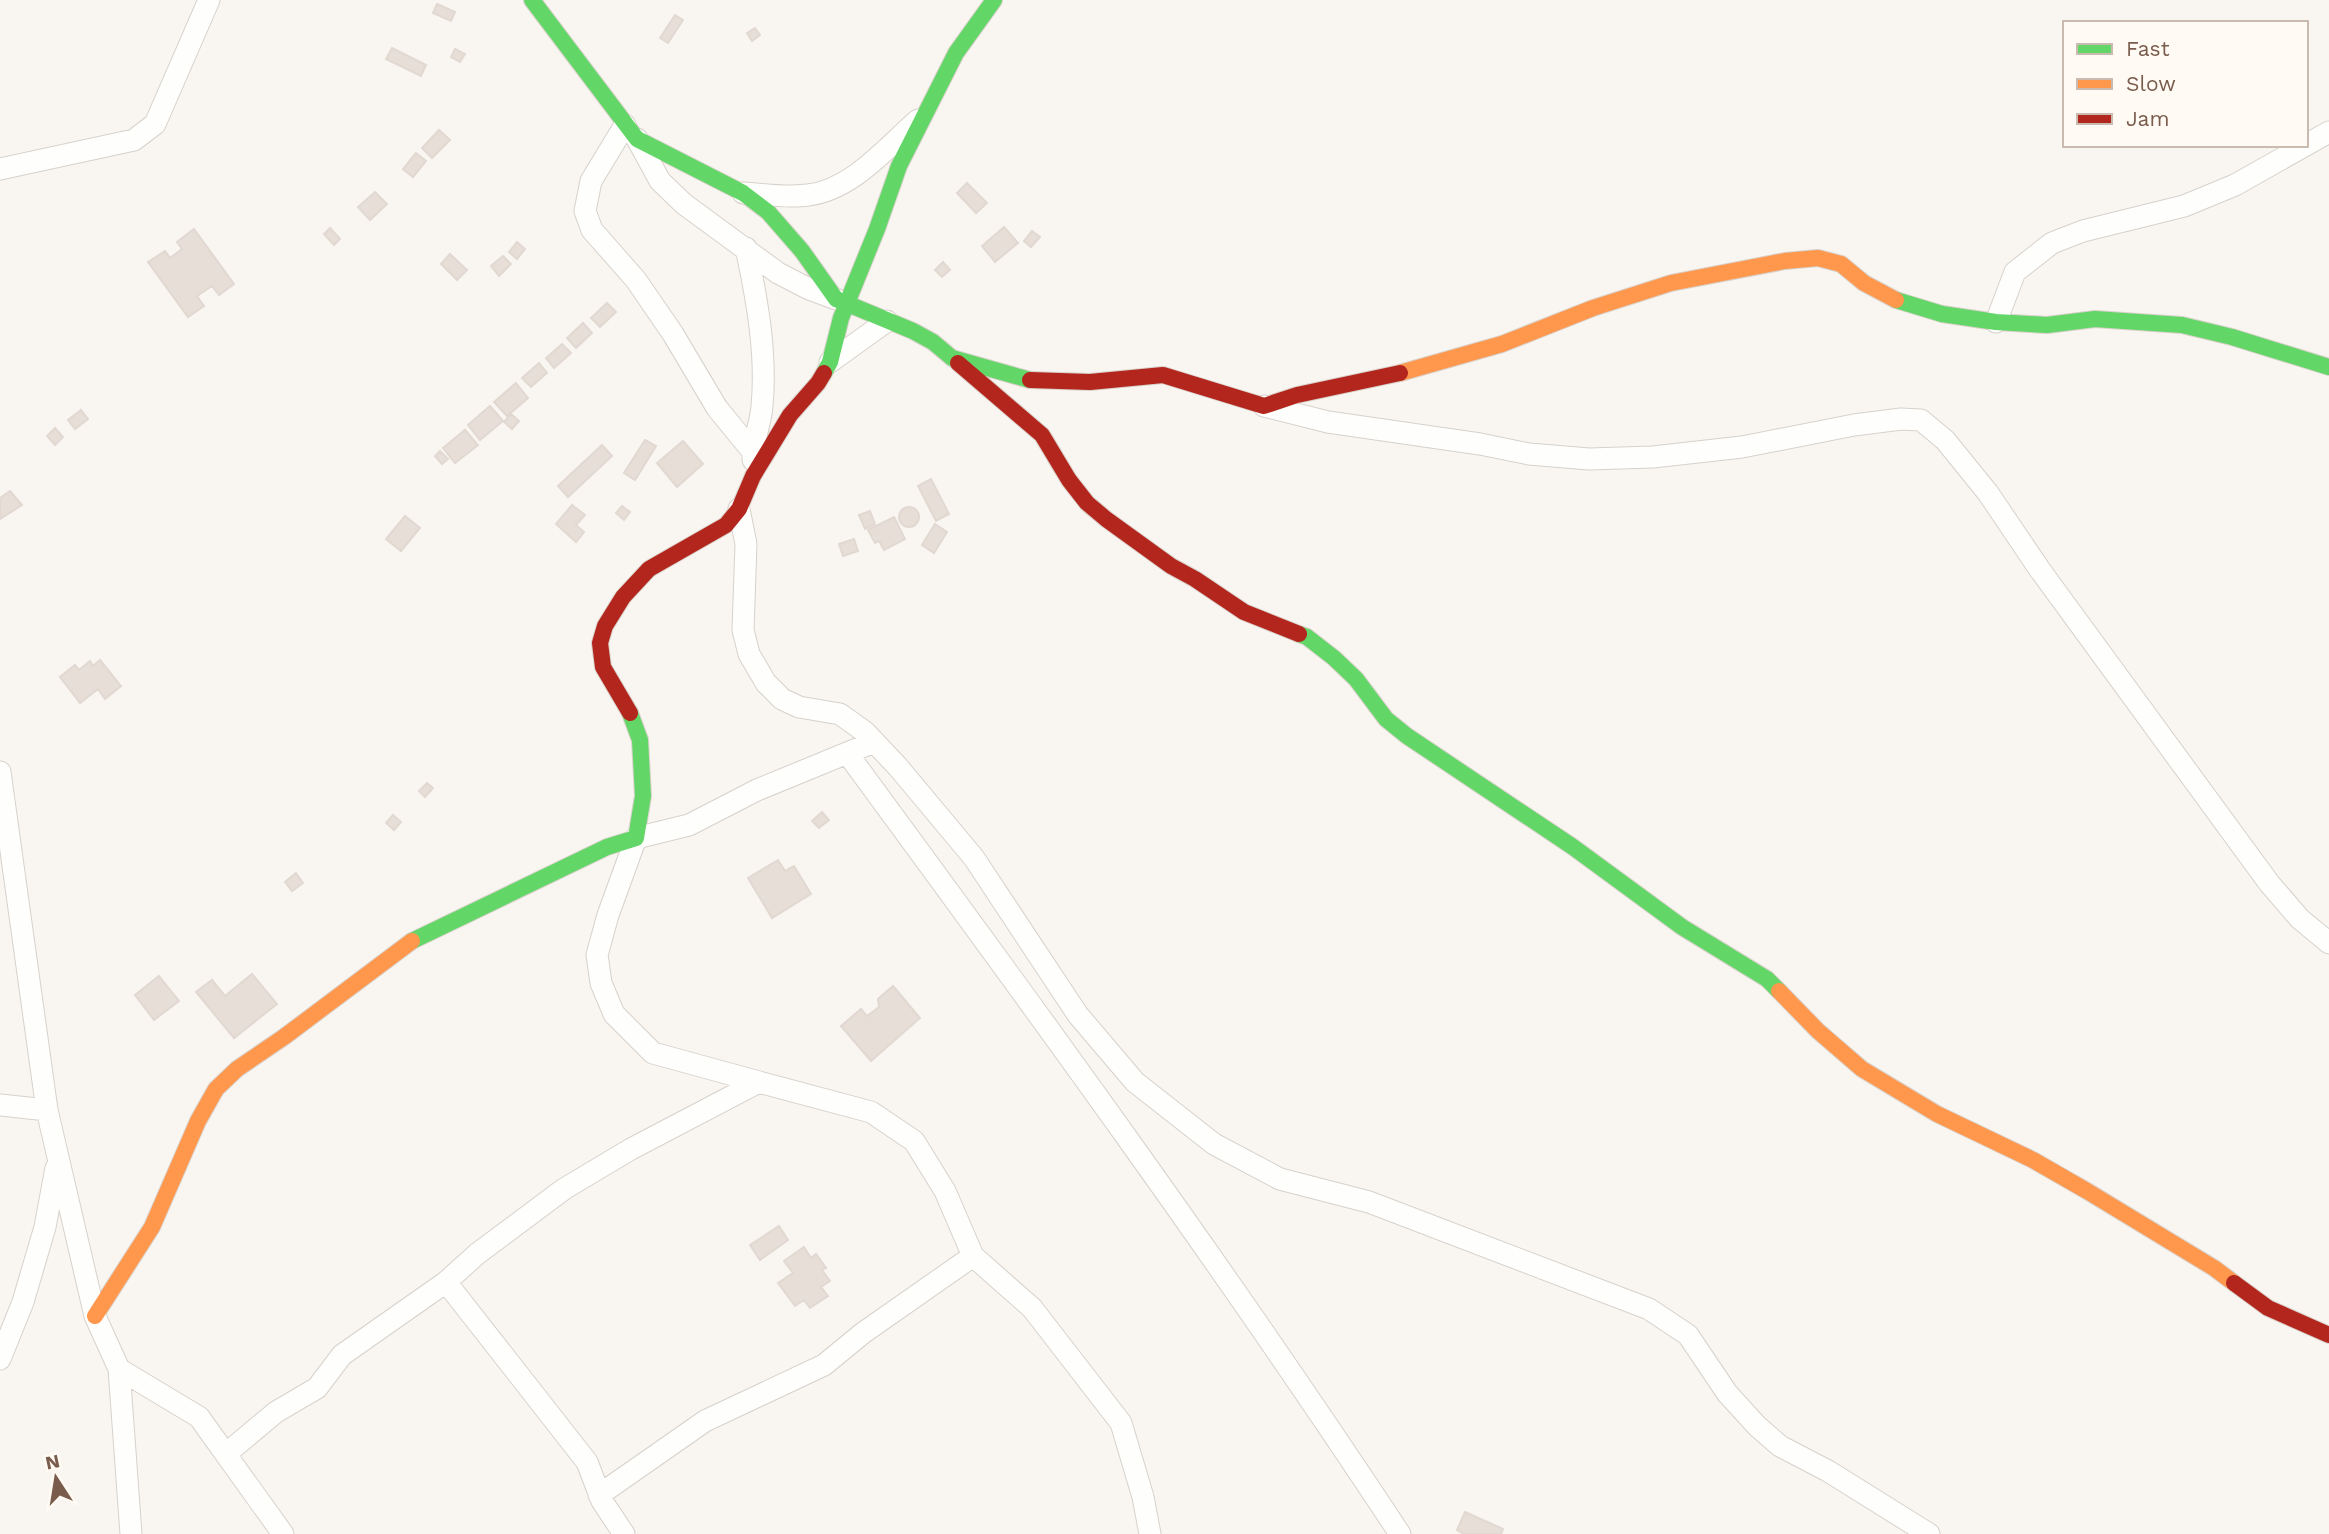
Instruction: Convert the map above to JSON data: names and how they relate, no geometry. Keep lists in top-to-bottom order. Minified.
{"legend":["Fast","Slow","Jam"],"north":"top"}
